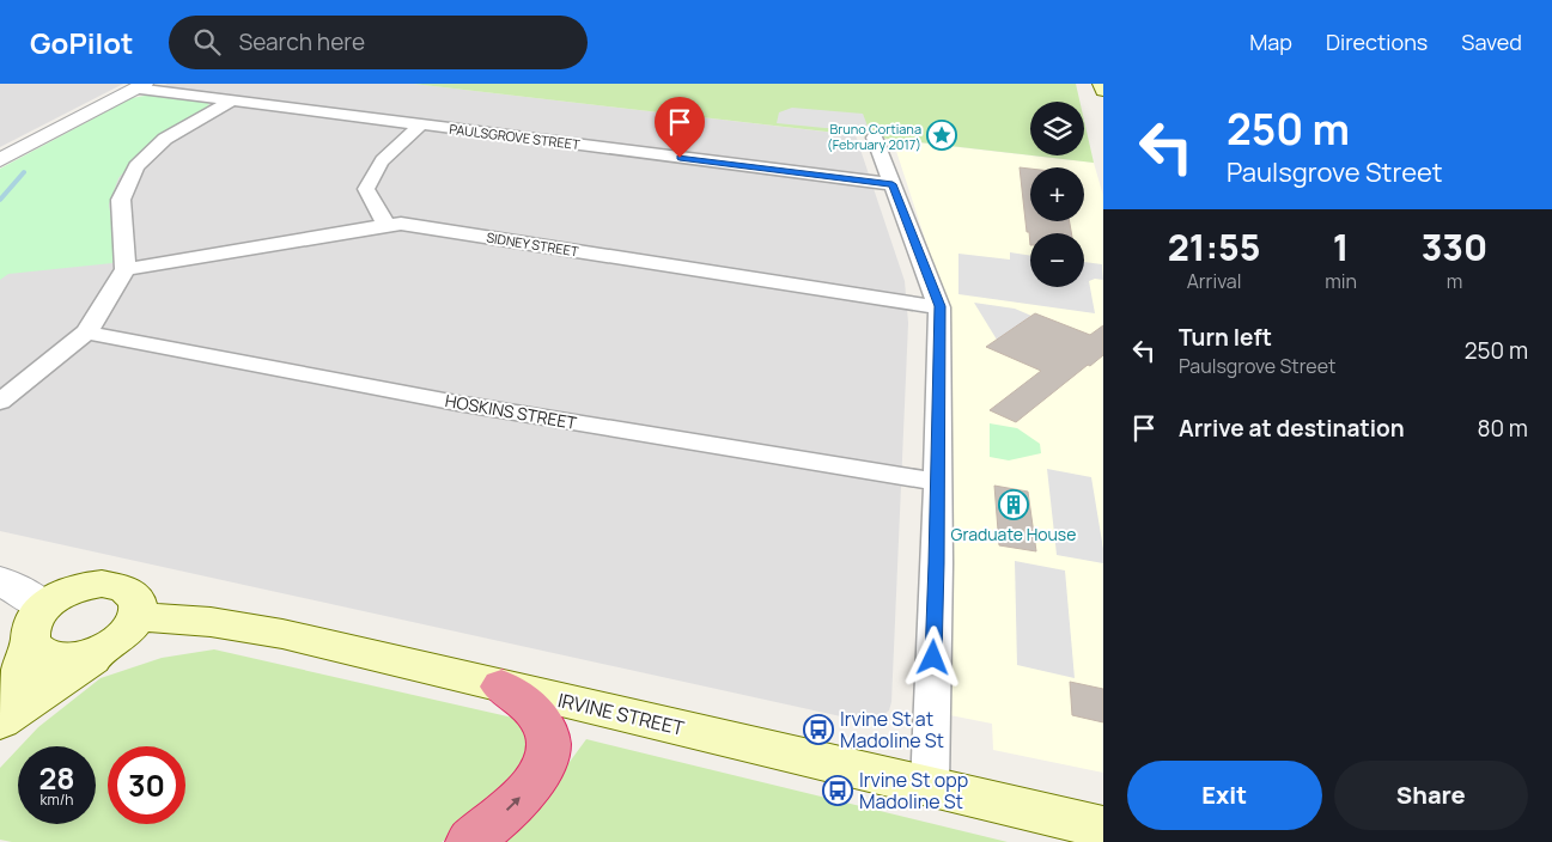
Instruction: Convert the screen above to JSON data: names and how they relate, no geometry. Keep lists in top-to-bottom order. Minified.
{"streets":{"main road":["IRVINE STREET"],"street":["PAULSGROVE STREET","SIDNEY STREET","HOSKINS STREET"]},"places":{"place":["Bruno Cortiana (February 2017)"],"building":["Graduate House"],"bus stop":["Irvine St at Madoline St","Irvine St opp Madoline St"]},"page":{"header":"GoPilot","search":"Search here","nav":["Map","Directions","Saved"],"turn":["250 m","Paulsgrove Street"],"map_buttons":["+","−"],"eta":["21:55","Arrival","1","min","330","m"],"list":[{"name":"Turn left","note":"Paulsgrove Street","value":"250 m"},{"name":"Arrive at destination","value":"80 m"}],"speed":"28 km/h","limit":"30","buttons":["Exit","Share"]}}
